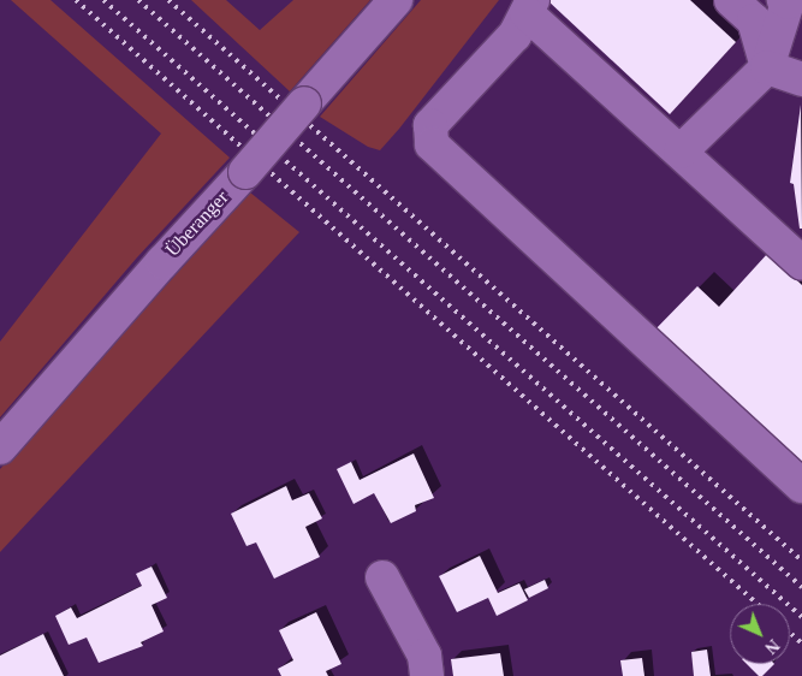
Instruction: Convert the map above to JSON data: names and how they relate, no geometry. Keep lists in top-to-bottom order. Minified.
{"streets":{"street":["Überanger"]},"north":"bottom right"}
